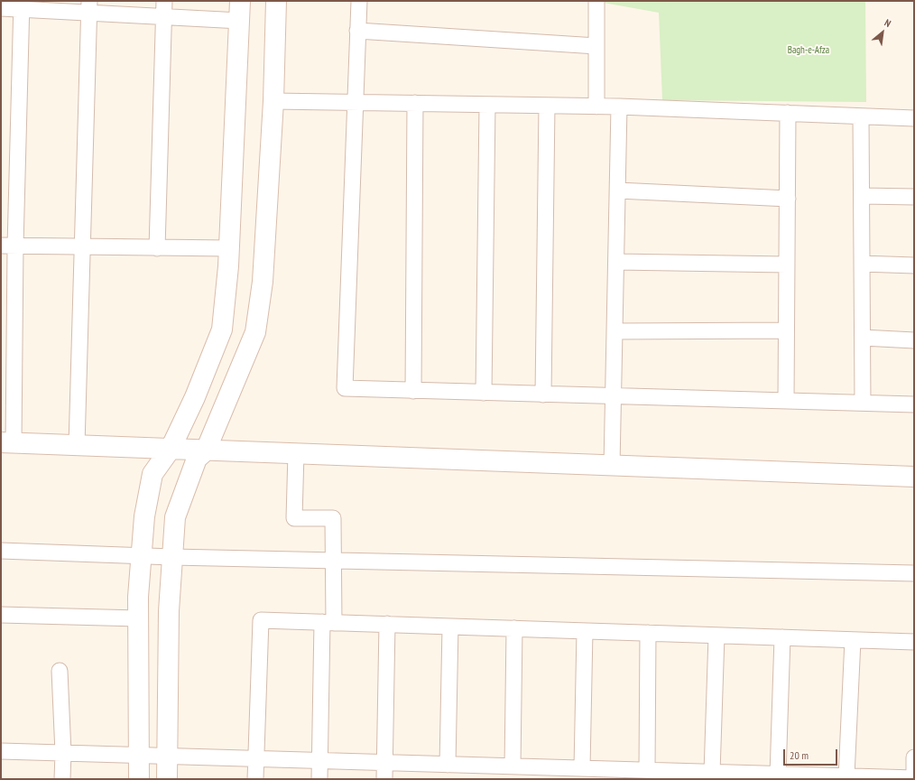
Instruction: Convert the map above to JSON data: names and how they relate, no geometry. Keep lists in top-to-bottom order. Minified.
{"parks":["Bagh-e-Afza"],"scale_bar":"20 m","north":"top right"}
